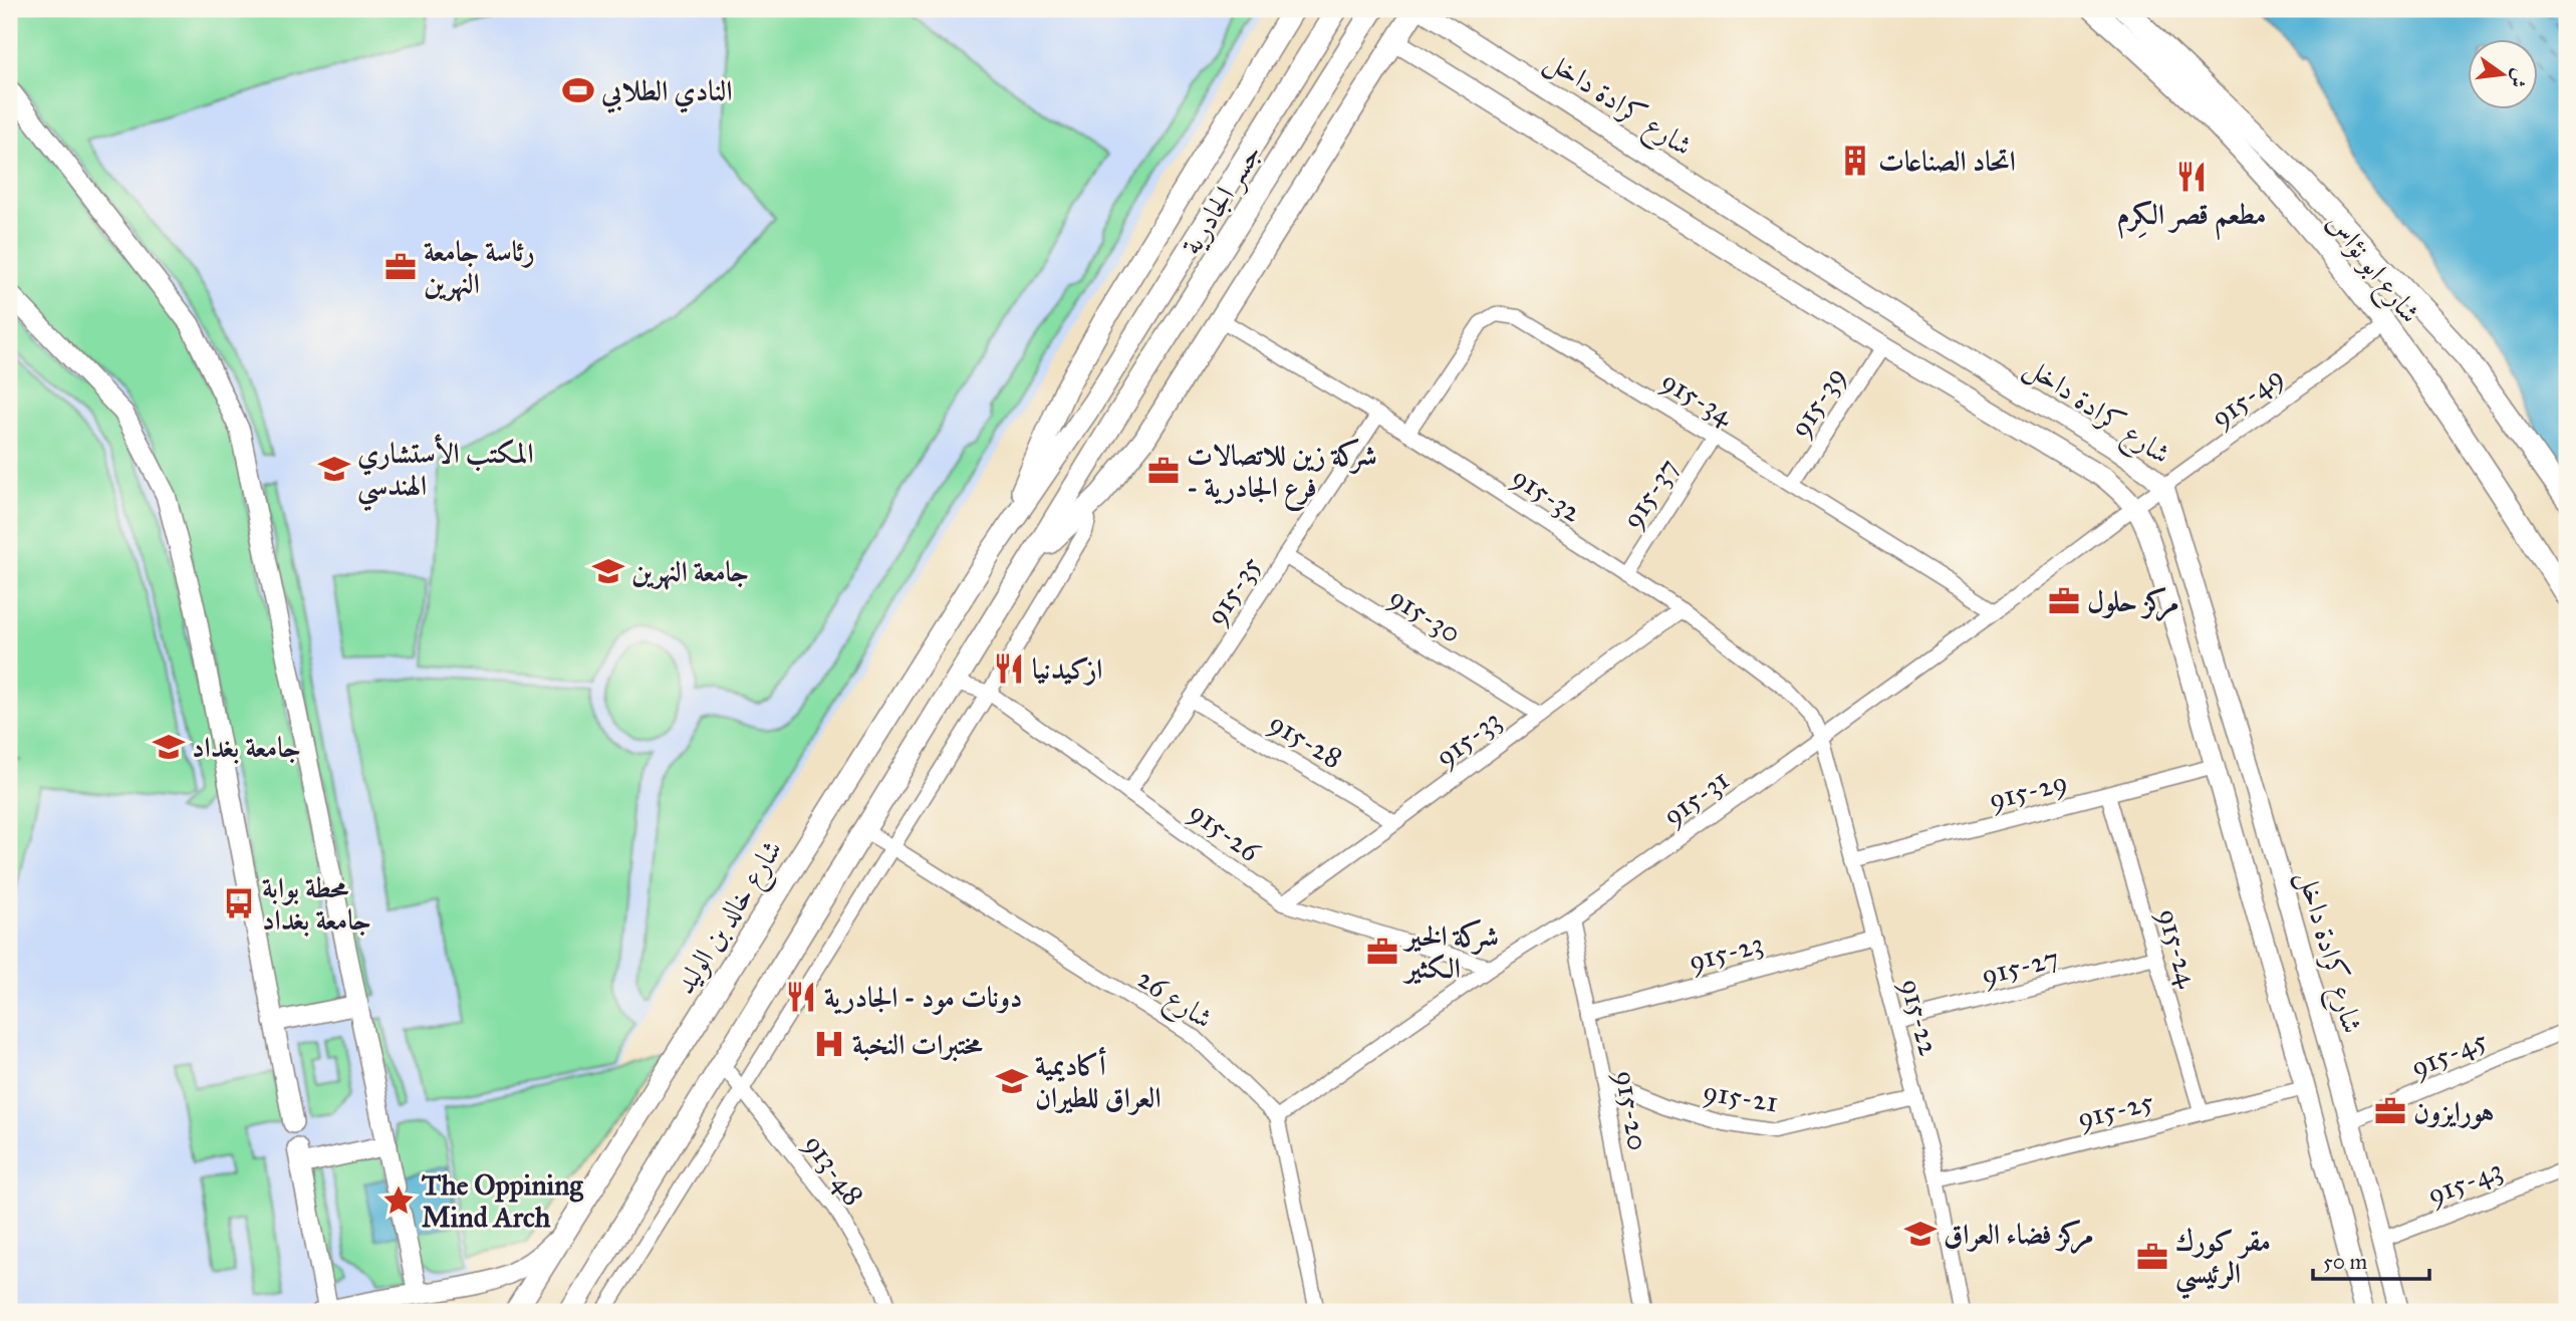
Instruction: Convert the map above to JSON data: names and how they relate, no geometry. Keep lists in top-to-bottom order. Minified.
{"streets":{"main road":["شارع كرادة داخل","جسر الجادرية","شارع ابو نؤاس","شارع خالد بن الوليد"],"street":["915-49","915-34","915-39","915-37","915-32","915-35","915-30","915-33","915-28","915-29","915-31","915-26","915-24","915-23","915-27","شارع 26","915-22","915-45","915-21","915-25","915-20","913-48","915-43"]},"crossings":[["شارع كرادة داخل","915-49"],["شارع كرادة داخل","915-39"],["شارع كرادة داخل","915-29"],["شارع كرادة داخل","915-31"],["شارع كرادة داخل","915-45"],["شارع كرادة داخل","915-25"],["شارع كرادة داخل","915-43"],["جسر الجادرية","شارع خالد بن الوليد"],["شارع ابو نؤاس","915-49"],["915-49","915-31"],["915-34","915-39"],["915-34","915-37"],["915-34","915-32"],["915-34","915-31"],["915-37","915-32"],["915-32","915-35"],["915-32","915-33"],["915-32","915-31"],["915-32","915-22"],["915-35","915-30"],["915-35","915-28"],["915-35","915-26"],["915-30","915-33"],["915-33","915-28"],["915-33","915-26"],["915-29","915-24"],["915-29","915-22"],["915-31","915-26"],["915-31","شارع 26"],["915-31","915-22"],["915-31","915-20"],["915-24","915-27"],["915-24","915-25"],["915-23","915-22"],["915-23","915-20"],["915-27","915-22"],["915-22","915-21"],["915-22","915-25"],["915-21","915-20"]],"places":{"sports":["النادي الطلابي"],"building":["اتحاد الصناعات"],"restaurant":["مطعم قصر الكِرم","ازكيدنيا","دونات مود - الجادرية"],"office":["رئاسة جامعة النهرين","شركة زين للاتصالات - فرع الجادرية","مركز حلول","شركة الخير الكثير","هورايزون","مقر كورك الرئيسي"],"school or university":["المكتب الأستشاري الهندسي","جامعة النهرين","جامعة بغداد","أكاديمية العراق للطيران","مركز فضاء العراق"],"bus stop":["محطة بوابة جامعة بغداد"],"hospital":["مختبرات النخبة"],"place":["The Oppining Mind Arch"]},"scale_bar":"50 m","north":"right"}
